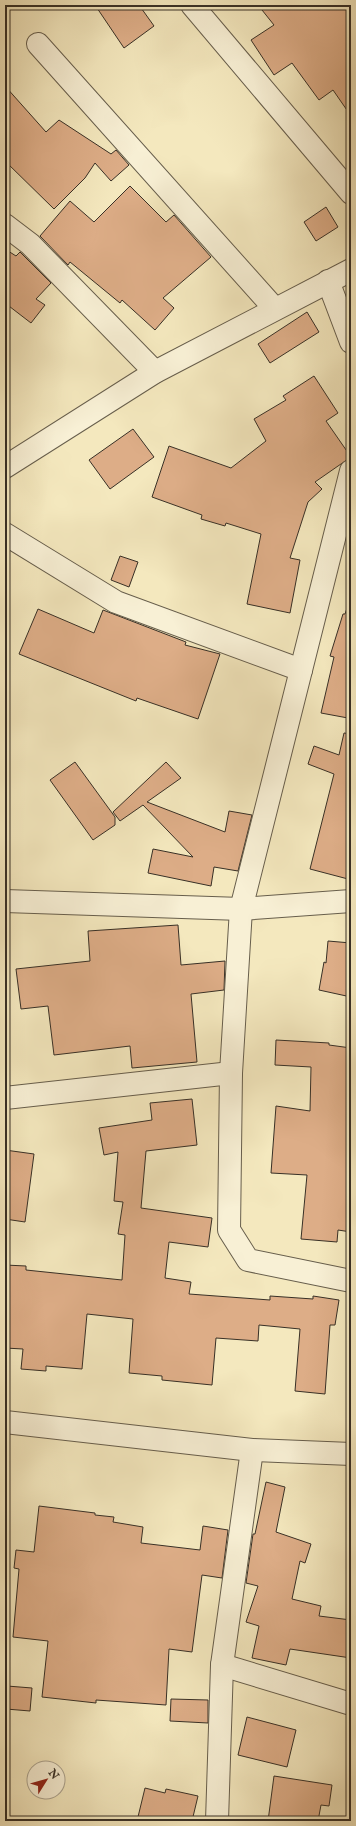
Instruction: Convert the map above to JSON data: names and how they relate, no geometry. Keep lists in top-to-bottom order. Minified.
{"north":"top right"}
